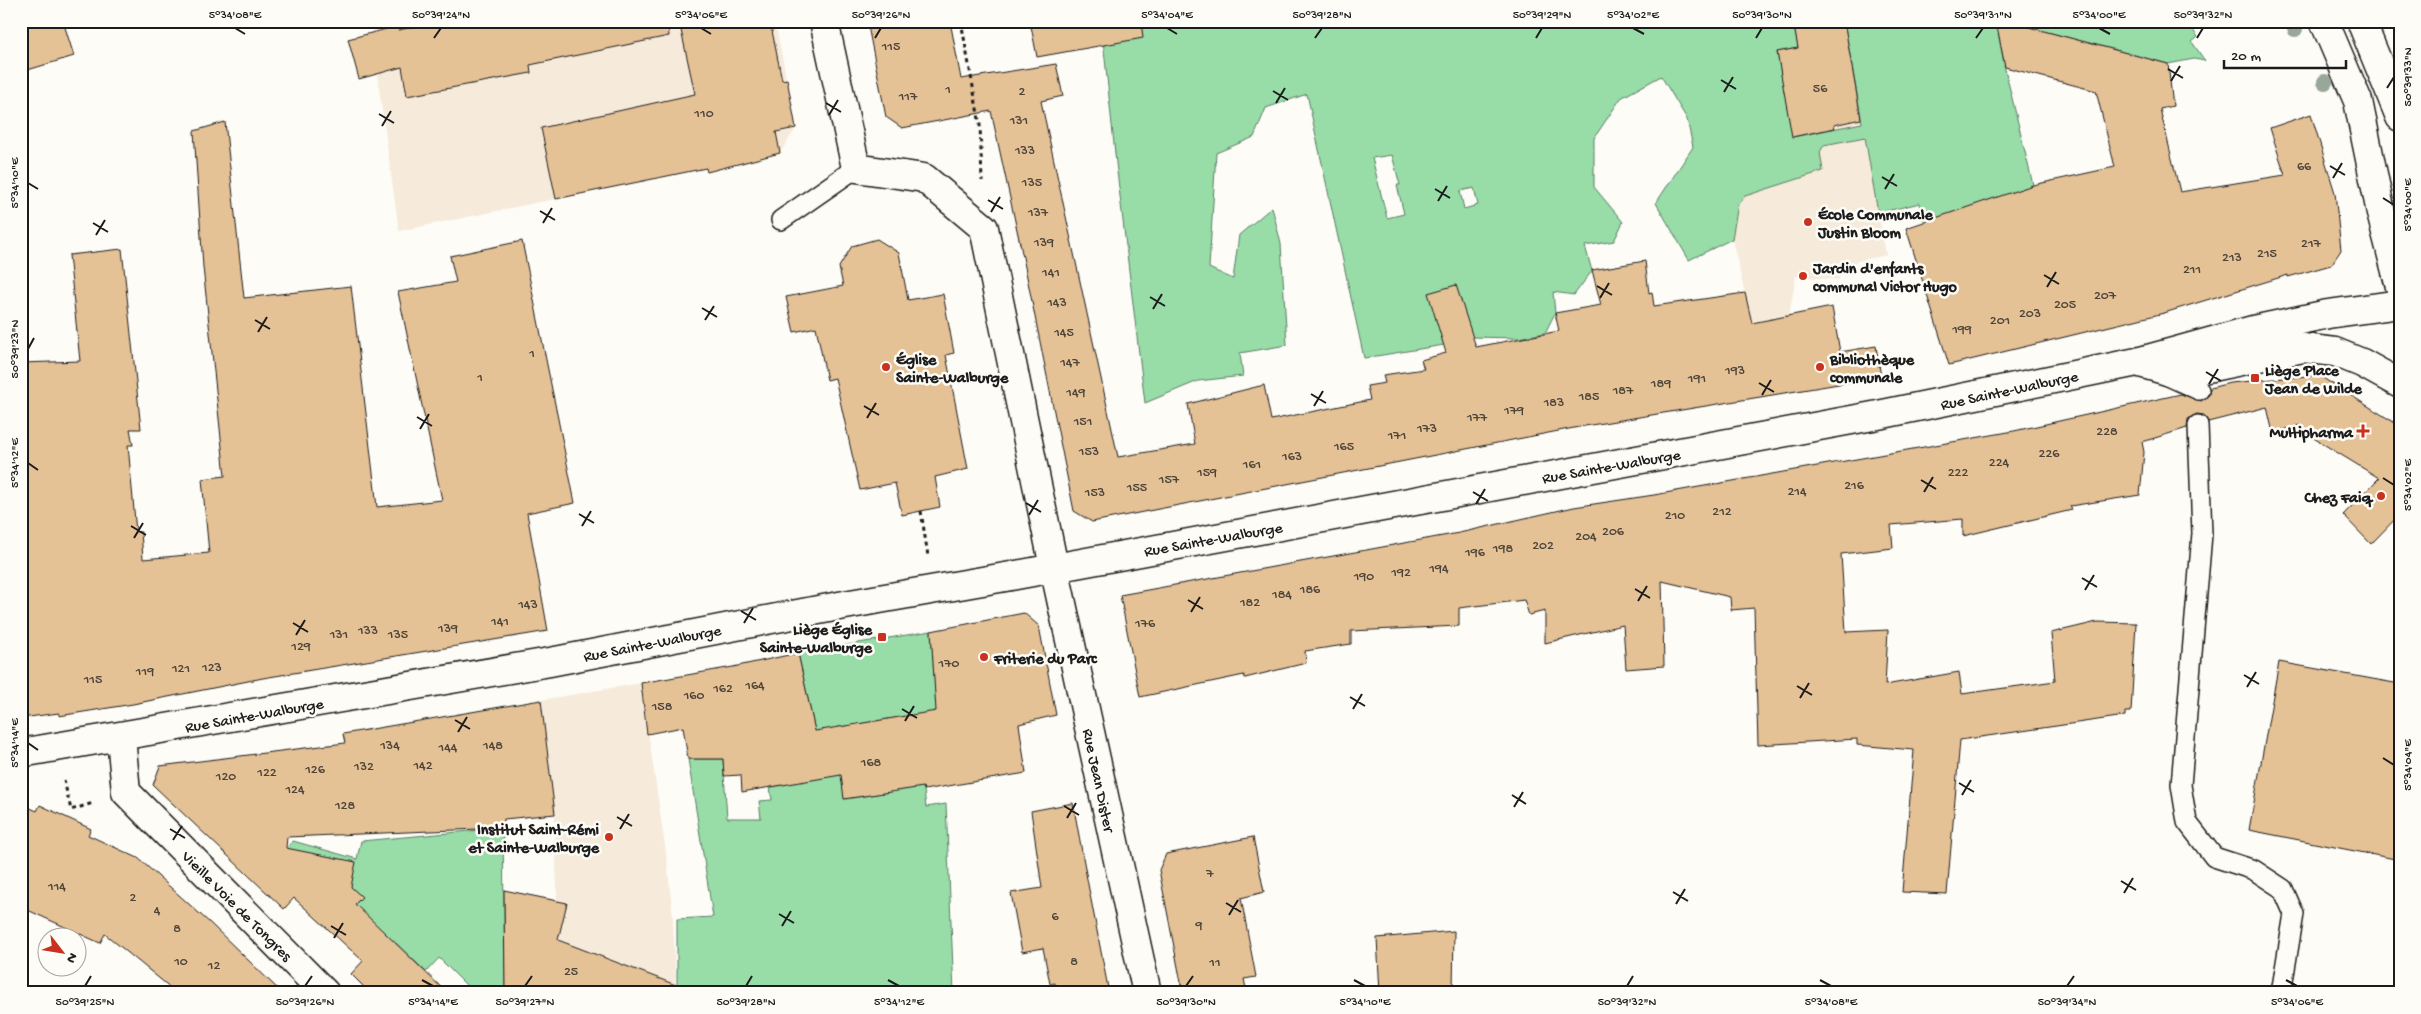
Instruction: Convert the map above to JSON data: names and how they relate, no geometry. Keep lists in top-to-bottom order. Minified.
{"streets":{"street":["Rue Sainte-Walburge","Rue Jean Dister","Vieille Voie de Tongres"]},"crossings":[["Rue Sainte-Walburge","Rue Jean Dister"]],"places":{"other":["École Communale Justin Bloom","Jardin d'enfants communal Victor Hugo","Église Sainte-Walburge","Bibliothèque communale","Chez Faiq","Friterie du Parc","Institut Saint-Rémi et Sainte-Walburge"],"transit":["Liège Place Jean de Wilde","Liège Église Sainte-Walburge"],"health":["Multipharma"]},"house_numbers":["115","56","1","2","117","110","131","133","66","135","137","139","217","215","213","211","141","207","143","205","203","201","199","145","1","147","193","1","191","189","187","149","185","183","179","177","151","173","228","171","165","153","226","163","224","161","159","222","157","216","155","214","153","212","210","206","204","202","198","196","194","192","190","186","184","182","143","141","176","139","133","131","135","129","170","123","121","119","115","164","162","160","158","134","148","144","168","142","132","126","122","120","124","128","7","114","2","4","6","9","8","10","8","11","12","25"],"scale_bar":"20 m","north":"bottom right","coordinates":["5°34'08\"E","50°39'24\"N","5°34'06\"E","50°39'26\"N","5°34'04\"E","50°39'28\"N","50°39'29\"N","5°34'02\"E","50°39'30\"N","50°39'31\"N","5°34'00\"E","50°39'32\"N","50°39'33\"N","5°34'10\"E","50°39'23\"N","5°34'12\"E","5°34'14\"E","50°39'25\"N","50°39'27\"N","50°39'34\"N"]}
